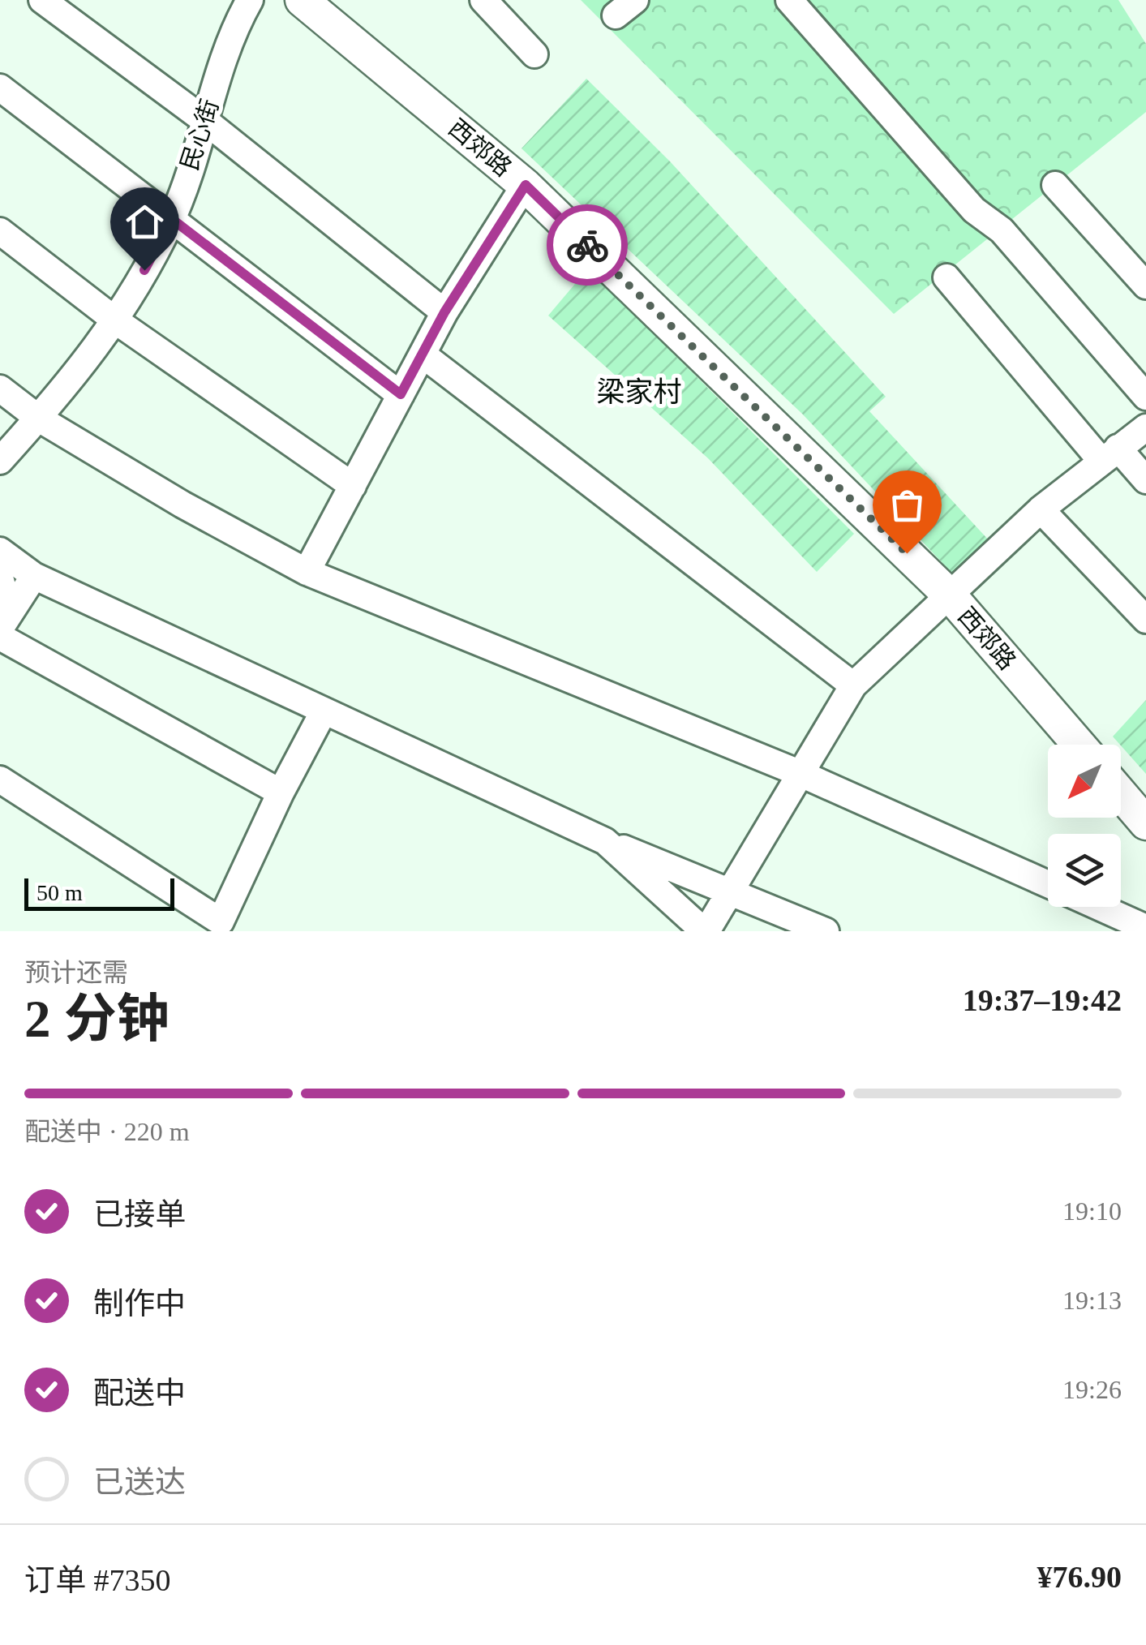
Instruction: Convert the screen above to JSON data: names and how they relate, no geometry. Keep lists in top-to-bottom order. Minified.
{"streets":{"main road":["西郊路"],"street":["民心街"]},"districts":["梁家村"],"scale_bar":"50 m","north":"bottom left","page":{"scale":"50 m","heading":["2 分钟","预计还需","19:37–19:42"],"panel":["订单 #7350","¥76.90"],"bar":"配送中 · 220 m","list":[["已接单","19:10"],["制作中","19:13"],["配送中","19:26"],"已送达"]}}
